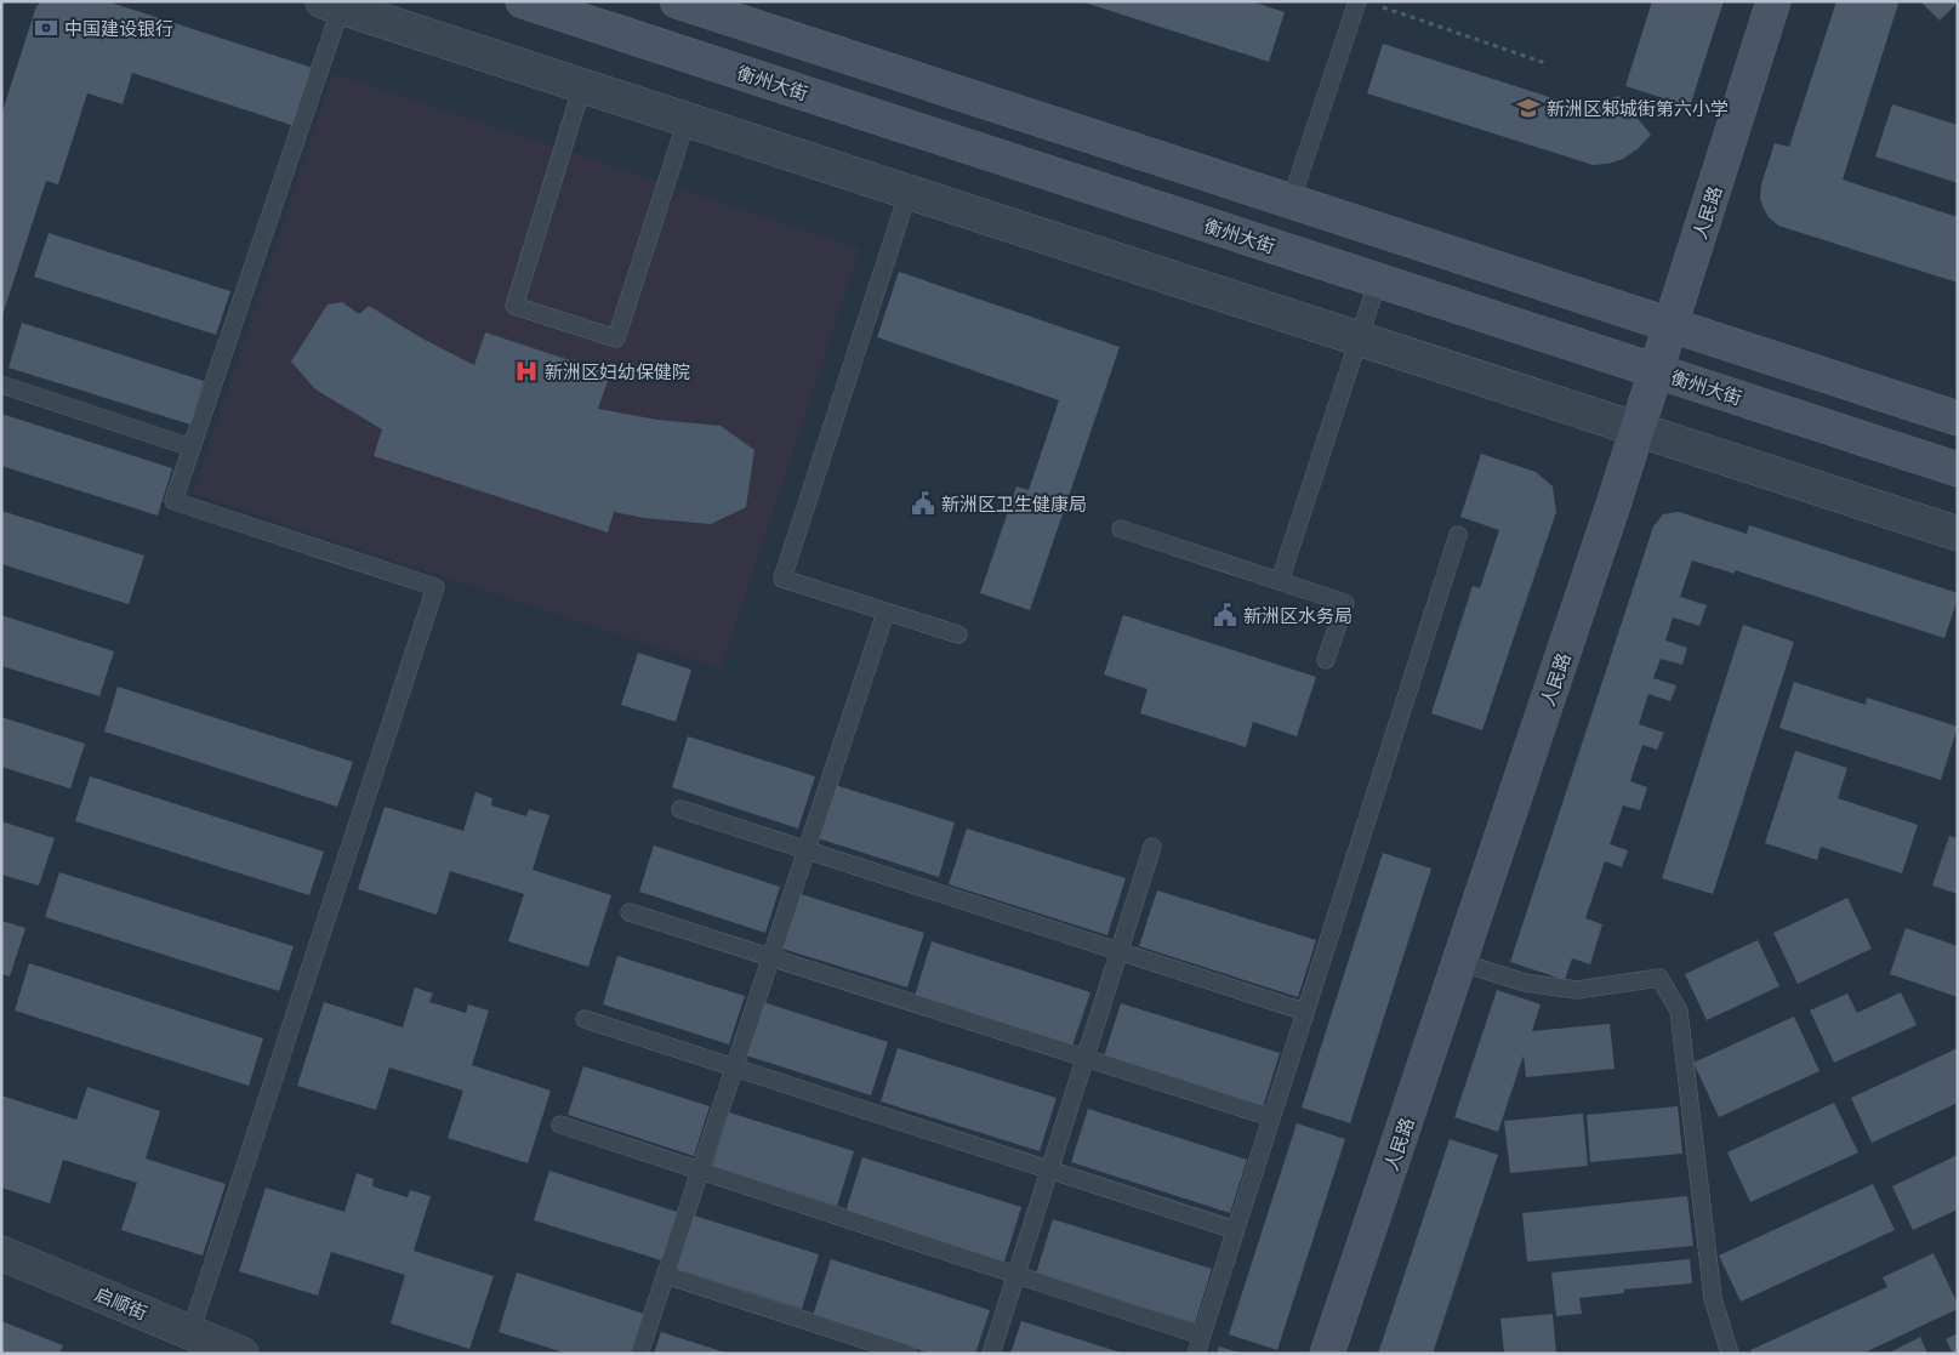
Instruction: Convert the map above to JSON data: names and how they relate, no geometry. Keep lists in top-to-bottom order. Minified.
{"streets":{"main road":["衡州大街","人民路"],"street":["启顺街"]},"crossings":[["衡州大街","人民路"]],"places":{"bank":["中国建设银行"],"school or university":["新洲区邾城街第六小学"],"hospital":["新洲区妇幼保健院"],"public building":["新洲区卫生健康局","新洲区水务局"]}}
